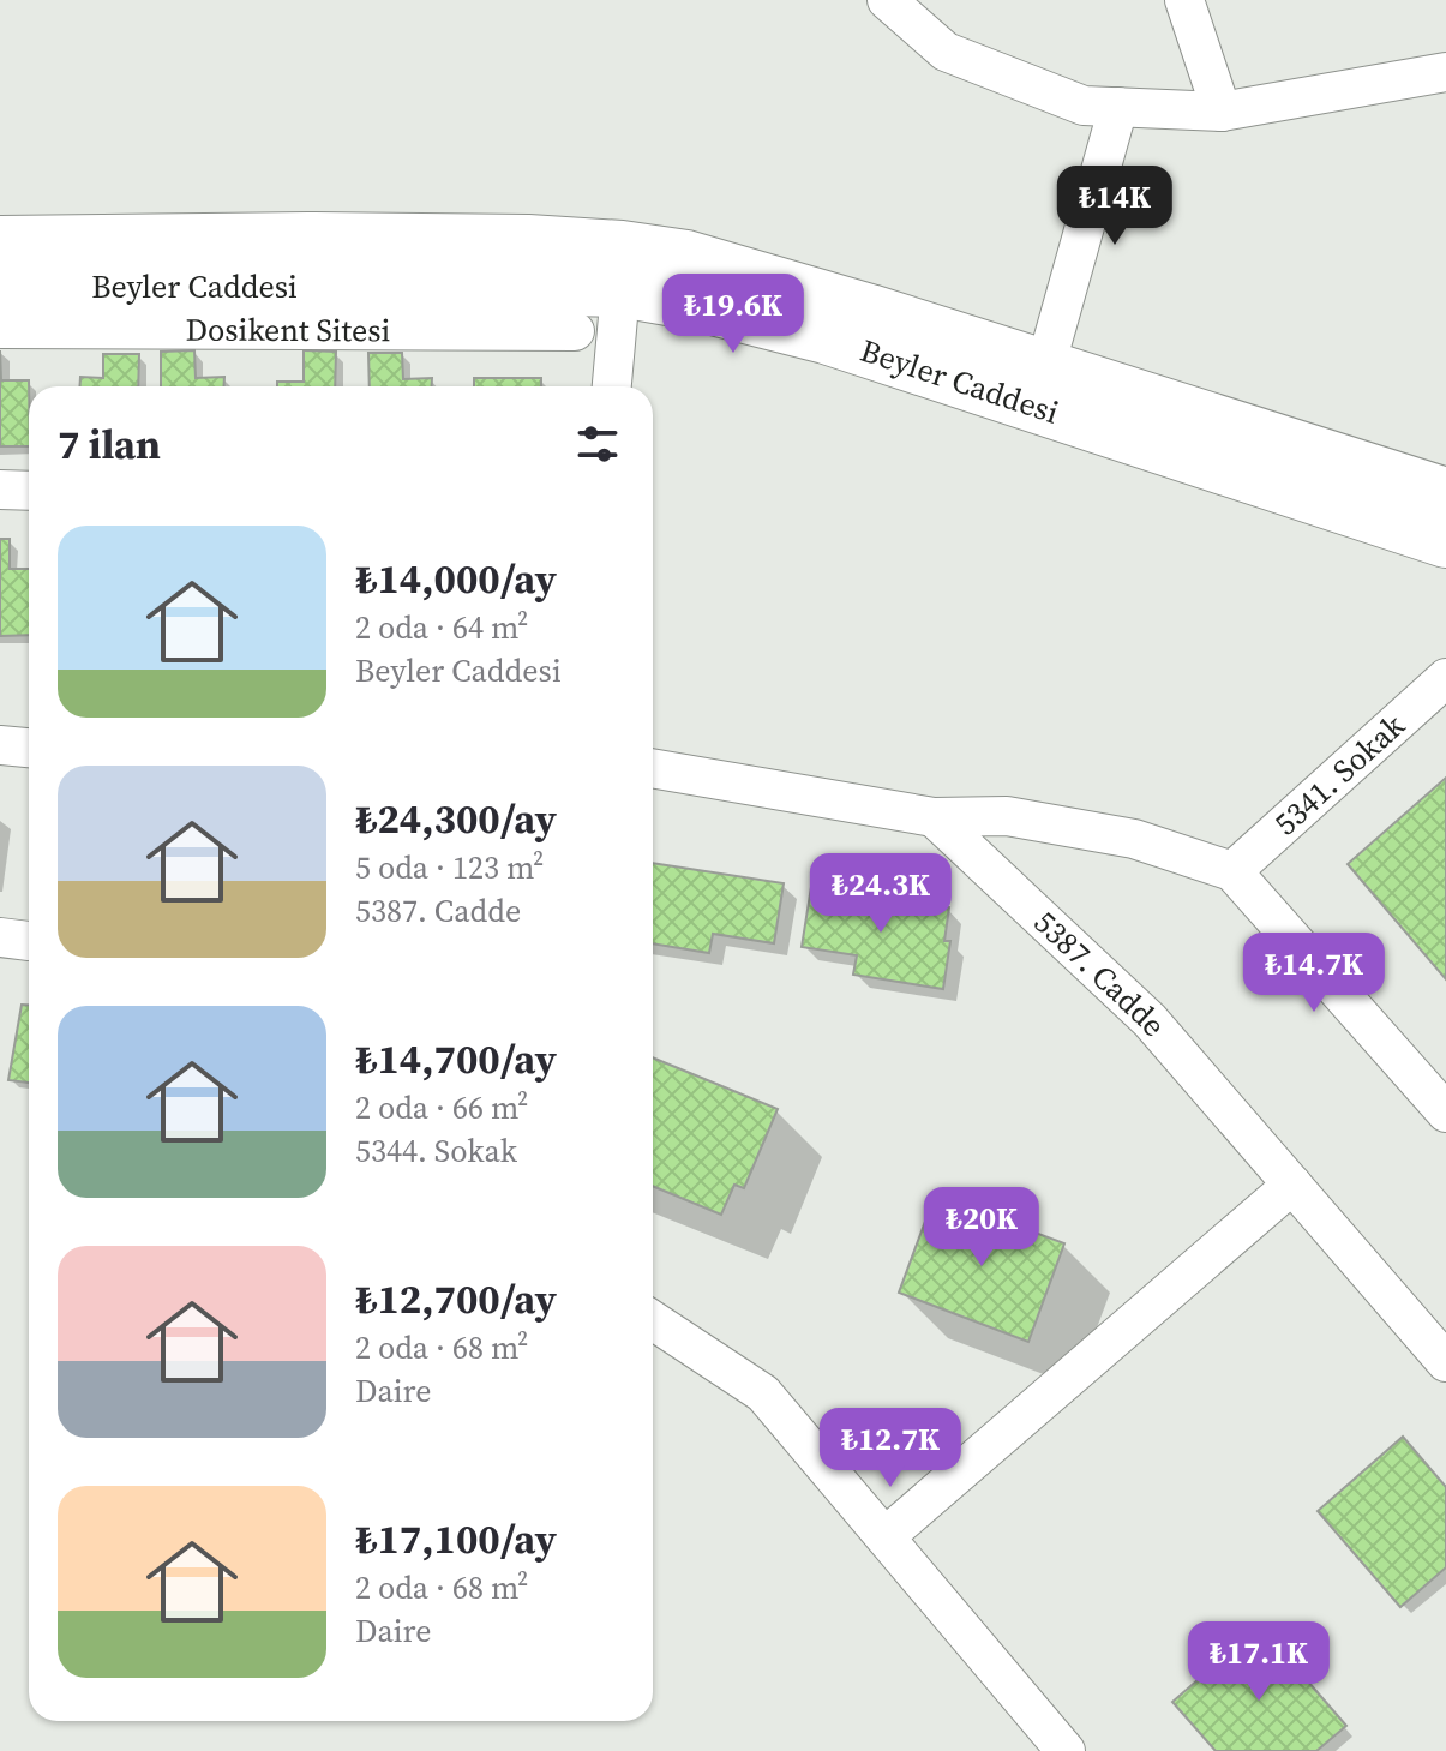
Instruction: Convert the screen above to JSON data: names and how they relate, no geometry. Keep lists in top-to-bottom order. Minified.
{"streets":{"main road":["Beyler Caddesi"],"street":["Dosikent Sitesi","5341. Sokak","5387. Cadde"]},"page":{"price":["₺14K","₺19.6K","₺24.3K","₺14.7K","₺20K","₺12.7K","₺17.1K"],"heading":"7 ilan","list":[{"name":"₺14,000/ay","note":"2 oda · 64 m² · Beyler Caddesi"},{"name":"₺24,300/ay","note":"5 oda · 123 m² · 5387. Cadde"},{"name":"₺14,700/ay","note":"2 oda · 66 m² · 5344. Sokak"},{"name":"₺12,700/ay","note":"2 oda · 68 m² · Daire"},{"name":"₺17,100/ay","note":"2 oda · 68 m² · Daire"}]}}
